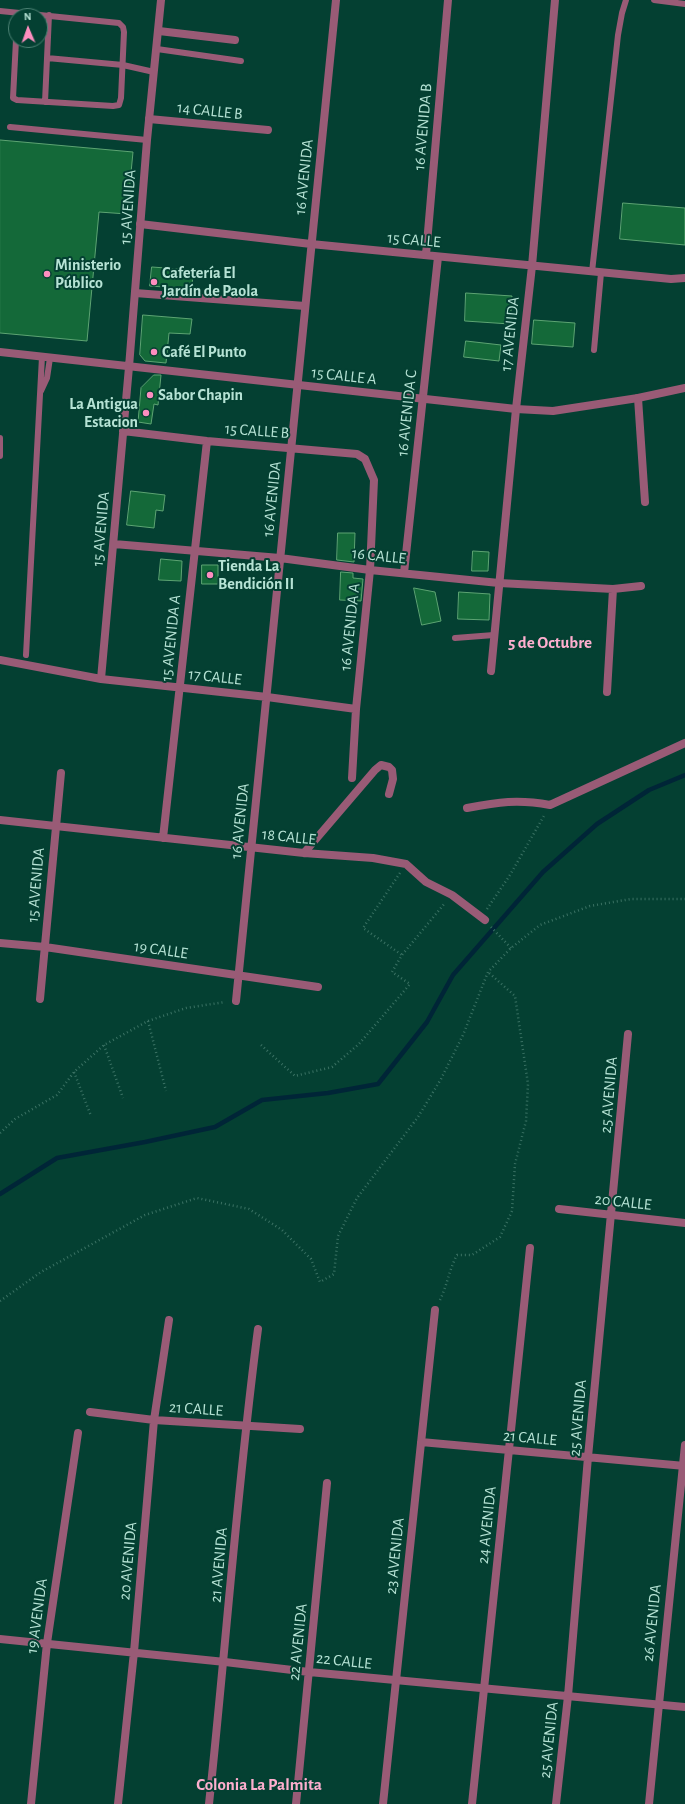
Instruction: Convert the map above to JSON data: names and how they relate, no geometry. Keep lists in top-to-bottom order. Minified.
{"streets":{"street":["14 CALLE B","16 AVENIDA B","16 AVENIDA","15 AVENIDA","15 CALLE","17 AVENIDA","15 CALLE A","16 AVENIDA C","15 CALLE B","16 CALLE","16 AVENIDA A","15 AVENIDA A","17 CALLE","18 CALLE","19 CALLE","25 AVENIDA","20 CALLE","21 CALLE","24 AVENIDA","23 AVENIDA","20 AVENIDA","21 AVENIDA","19 AVENIDA","26 AVENIDA","22 AVENIDA","22 CALLE"]},"crossings":[["14 CALLE B","15 AVENIDA"],["16 AVENIDA B","15 CALLE"],["16 AVENIDA","15 CALLE"],["16 AVENIDA","15 CALLE A"],["16 AVENIDA","15 CALLE B"],["16 AVENIDA","16 CALLE"],["16 AVENIDA","17 CALLE"],["16 AVENIDA","18 CALLE"],["16 AVENIDA","19 CALLE"],["15 AVENIDA","15 CALLE"],["15 AVENIDA","15 CALLE A"],["15 AVENIDA","15 CALLE B"],["15 AVENIDA","16 CALLE"],["15 AVENIDA","17 CALLE"],["15 AVENIDA","18 CALLE"],["15 AVENIDA","19 CALLE"],["15 CALLE","17 AVENIDA"],["15 CALLE","16 AVENIDA C"],["17 AVENIDA","15 CALLE A"],["17 AVENIDA","16 CALLE"],["15 CALLE A","16 AVENIDA C"],["16 AVENIDA C","16 CALLE"],["15 CALLE B","16 AVENIDA A"],["15 CALLE B","15 AVENIDA A"],["16 CALLE","16 AVENIDA A"],["16 CALLE","15 AVENIDA A"],["16 AVENIDA A","17 CALLE"],["15 AVENIDA A","17 CALLE"],["15 AVENIDA A","18 CALLE"],["25 AVENIDA","20 CALLE"],["25 AVENIDA","21 CALLE"],["25 AVENIDA","22 CALLE"],["21 CALLE","24 AVENIDA"],["21 CALLE","23 AVENIDA"],["21 CALLE","20 AVENIDA"],["21 CALLE","21 AVENIDA"],["21 CALLE","26 AVENIDA"],["24 AVENIDA","22 CALLE"],["23 AVENIDA","22 CALLE"],["20 AVENIDA","22 CALLE"],["21 AVENIDA","22 CALLE"],["19 AVENIDA","22 CALLE"],["26 AVENIDA","22 CALLE"],["22 AVENIDA","22 CALLE"]],"districts":["5 de Octubre","Colonia La Palmita"],"places":["Ministerio Público","Cafetería El Jardín de Paola","Café El Punto","Sabor Chapin","La Antigua Estacion","Tienda La Bendición II"],"north":"top"}
